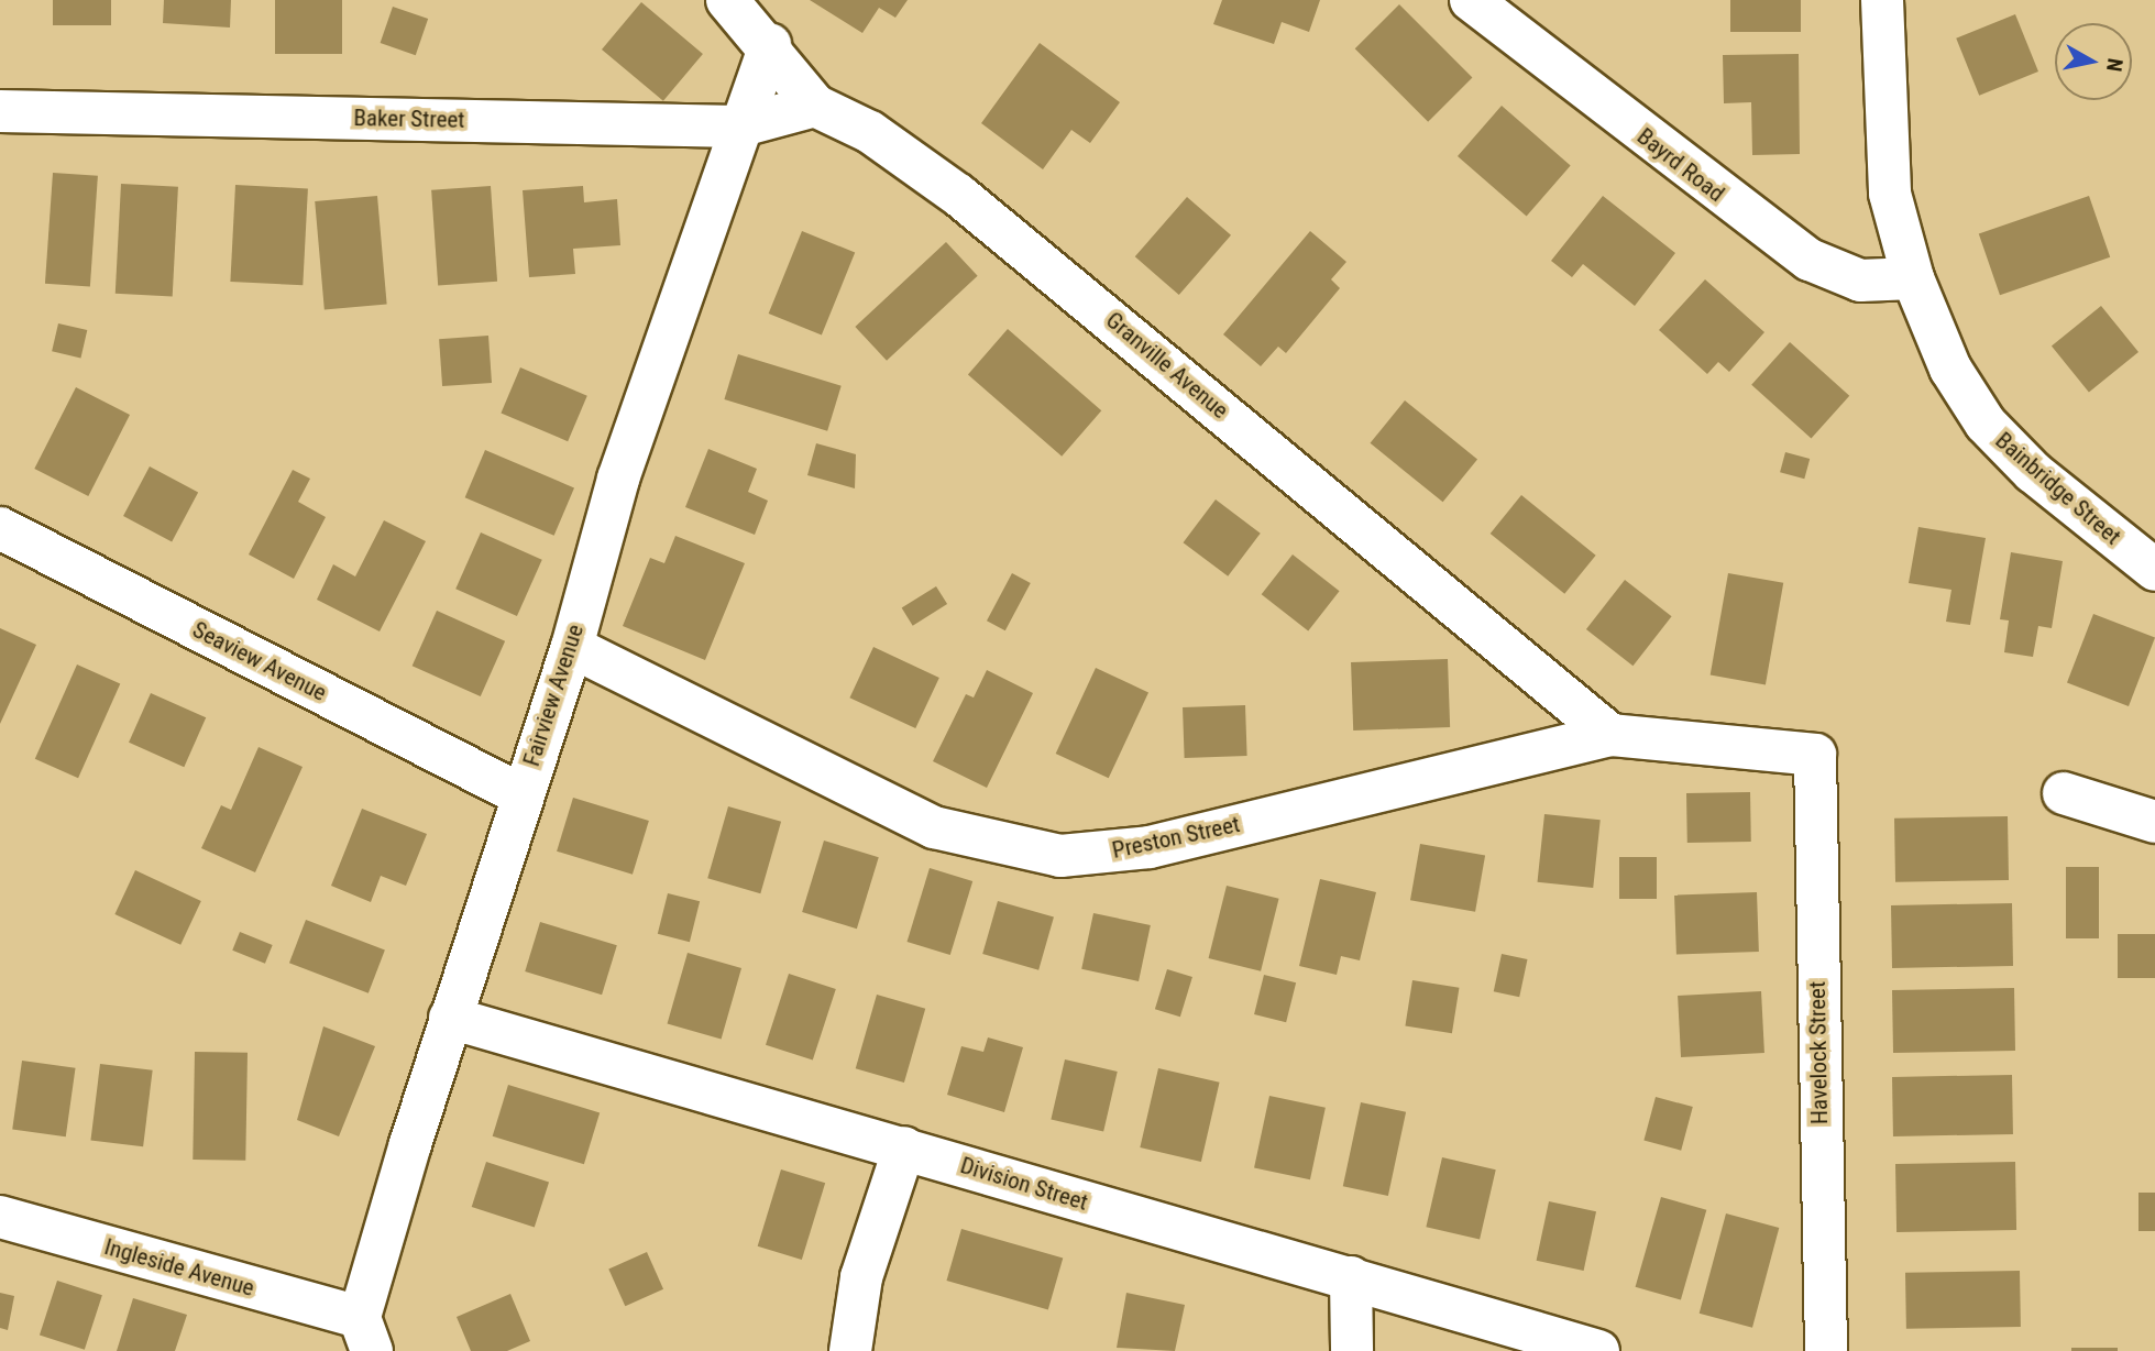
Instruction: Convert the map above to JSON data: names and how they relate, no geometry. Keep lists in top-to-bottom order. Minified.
{"streets":{"street":["Baker Street","Bayrd Road","Granville Avenue","Bainbridge Street","Seaview Avenue","Fairview Avenue","Preston Street","Havelock Street","Division Street","Ingleside Avenue"]},"crossings":[["Baker Street","Granville Avenue"],["Baker Street","Fairview Avenue"],["Bayrd Road","Bainbridge Street"],["Granville Avenue","Fairview Avenue"],["Granville Avenue","Preston Street"],["Seaview Avenue","Fairview Avenue"],["Fairview Avenue","Preston Street"],["Fairview Avenue","Division Street"],["Fairview Avenue","Ingleside Avenue"],["Preston Street","Havelock Street"]],"north":"right"}
